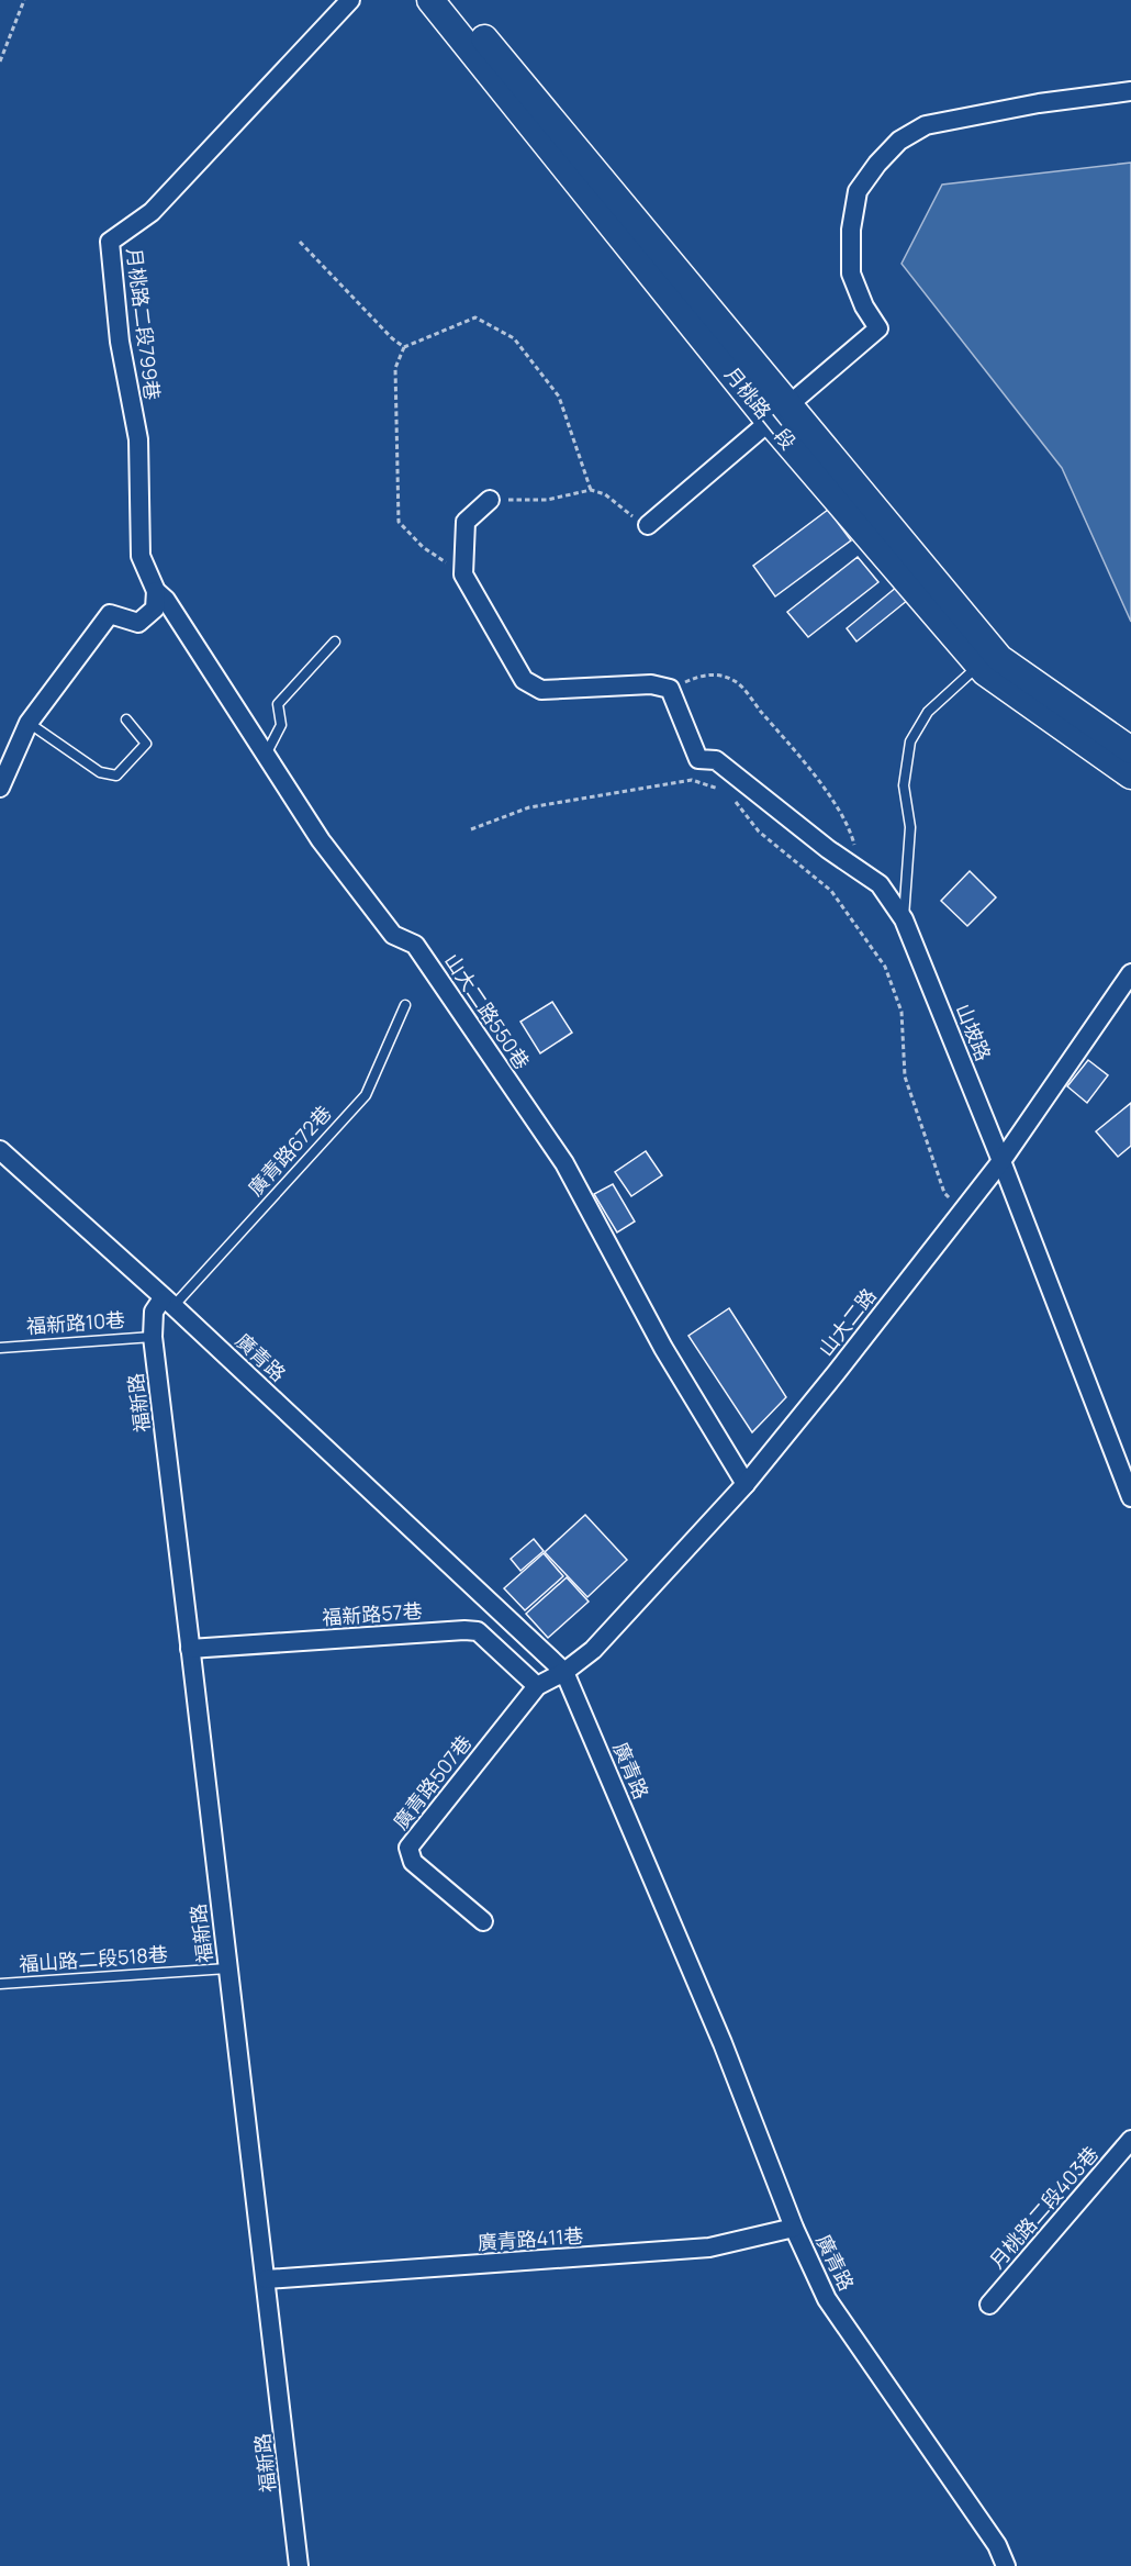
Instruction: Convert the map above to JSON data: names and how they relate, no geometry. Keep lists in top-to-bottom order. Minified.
{"streets":{"street":["月桃路二段799巷","月桃路二段","山大二路550巷","山坡路","山大二路","廣青路","福新路","福新路57巷","廣青路507巷","月桃路二段403巷","廣青路411巷"],"lane":["廣青路672巷","福新路10巷","福山路二段518巷"]},"crossings":[["月桃路二段799巷","山大二路550巷"],["山大二路550巷","山大二路"],["山坡路","山大二路"],["廣青路672巷","廣青路"],["廣青路672巷","福新路"],["山大二路","廣青路"],["山大二路","廣青路507巷"],["福新路10巷","福新路"],["廣青路","福新路"],["廣青路","廣青路507巷"],["廣青路","廣青路411巷"],["福新路","福新路57巷"],["福新路","福山路二段518巷"],["福新路","廣青路411巷"],["福新路57巷","廣青路507巷"]]}
